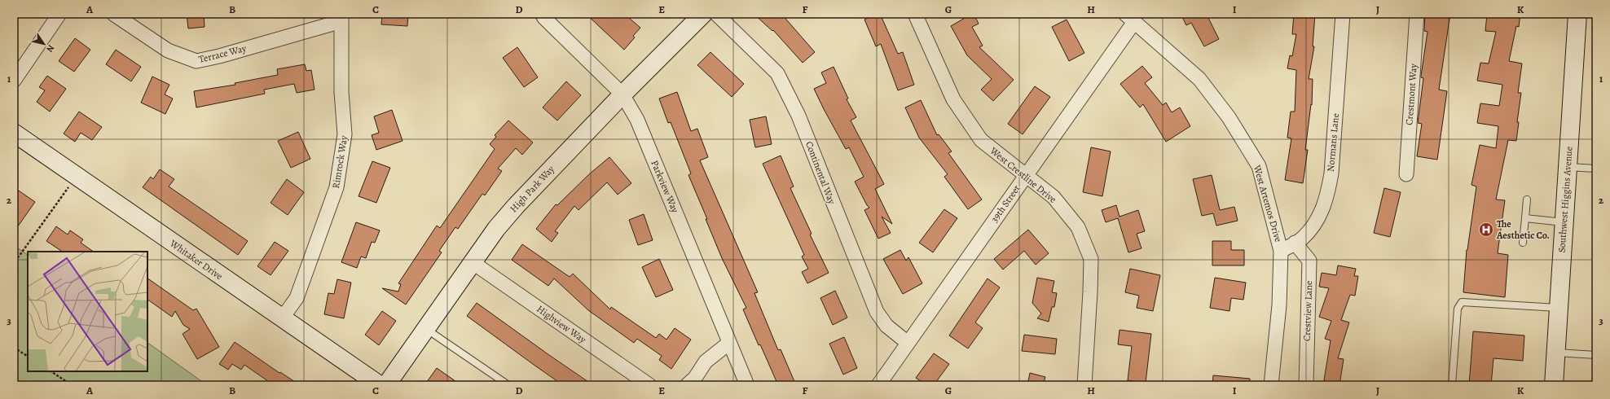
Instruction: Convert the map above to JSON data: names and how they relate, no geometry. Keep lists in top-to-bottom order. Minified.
{"streets":{"street":["Terrace Way","Crestmont Way","Normans Lane","Rimrock Way","Continental Way","West Crestline Drive","Parkview Way","High Park Way","Southwest Higgins Avenue","39th Street","West Artemos Drive","Whitaker Drive","Crestview Lane","Highview Way"]},"crossings":[["Terrace Way","Rimrock Way"],["Normans Lane","West Artemos Drive"],["Normans Lane","Crestview Lane"],["Rimrock Way","Whitaker Drive"],["Continental Way","39th Street"],["West Crestline Drive","39th Street"],["Parkview Way","High Park Way"],["High Park Way","Highview Way"],["39th Street","West Artemos Drive"]],"places":{"hospital":["The Aesthetic Co."]},"north":"bottom right","grid":{"columns":["A","B","C","D","E","F","G","H","I","J","K"],"rows":["1","2","3"]}}
